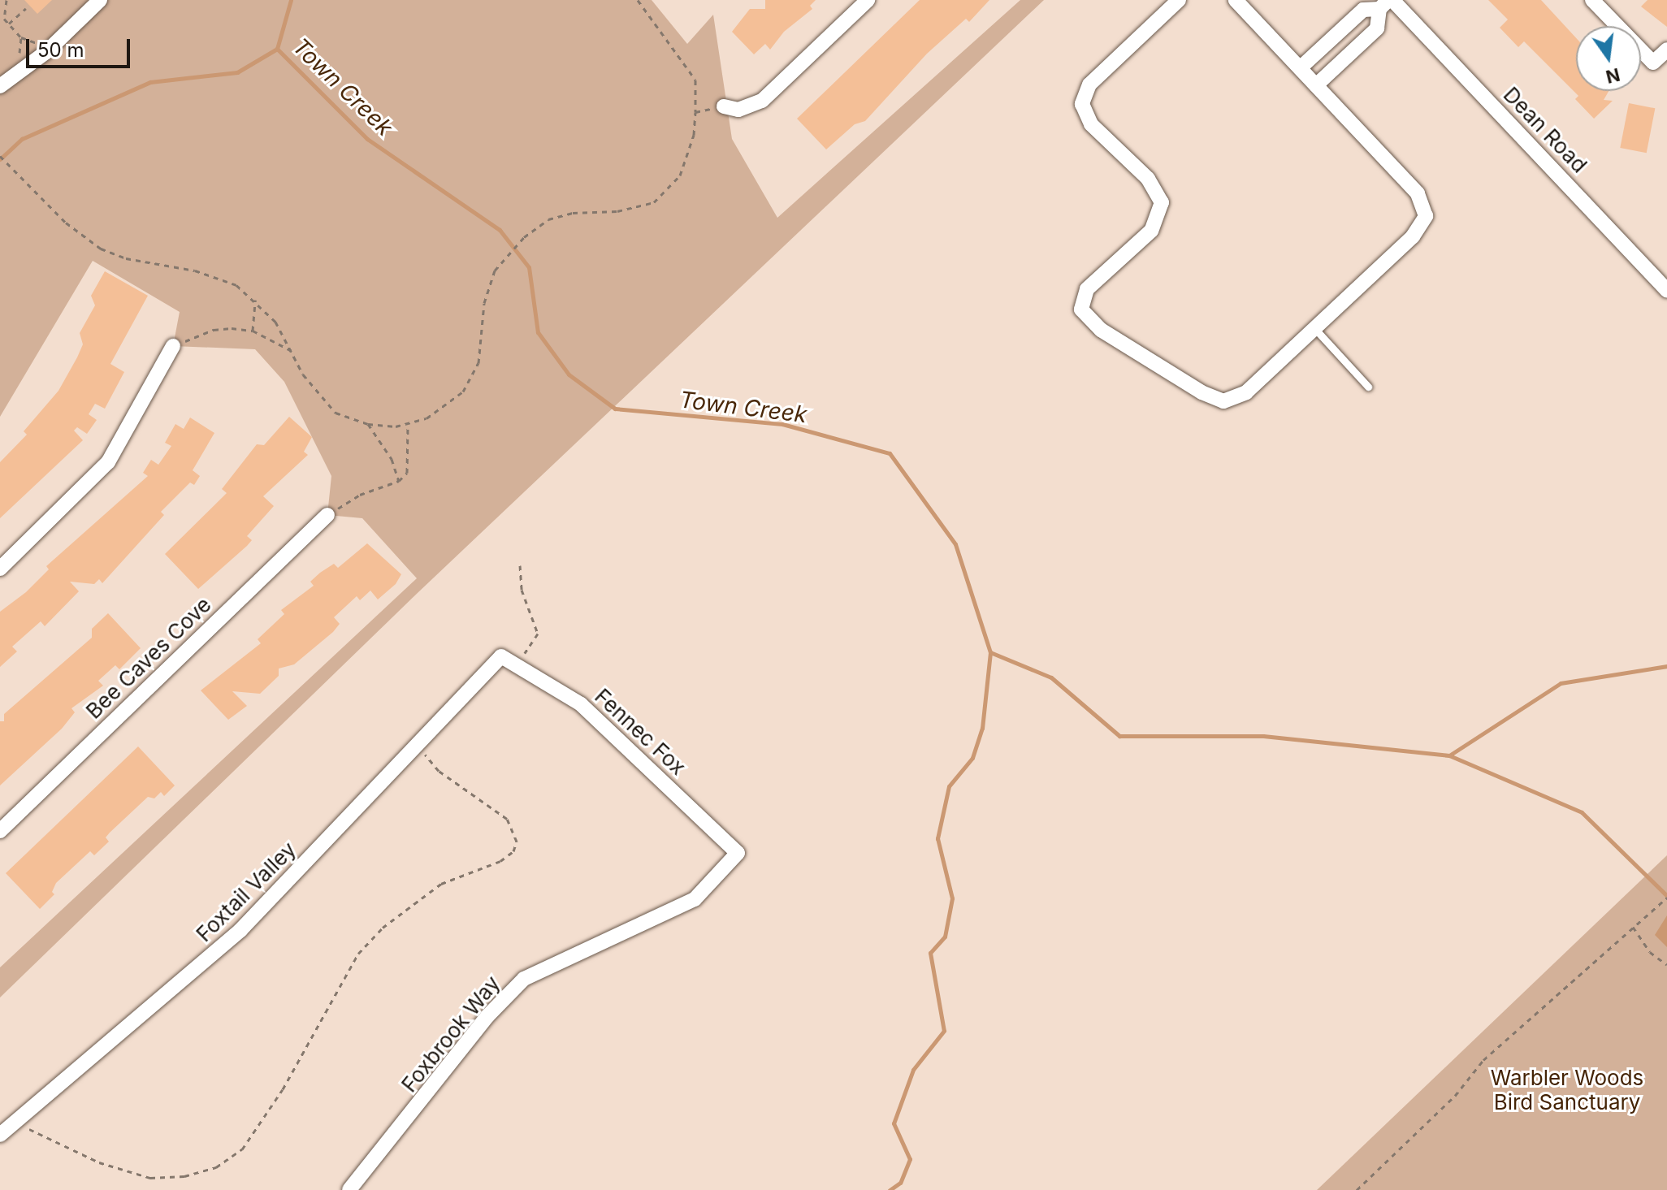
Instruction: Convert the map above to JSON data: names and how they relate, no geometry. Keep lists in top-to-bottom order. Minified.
{"streets":{"street":["Dean Road","Bee Caves Cove","Fennec Fox","Foxtail Valley","Foxbrook Way"]},"crossings":[["Fennec Fox","Foxtail Valley"],["Fennec Fox","Foxbrook Way"]],"water":["Town Creek"],"parks":["Warbler Woods Bird Sanctuary"],"scale_bar":"50 m","north":"bottom"}
